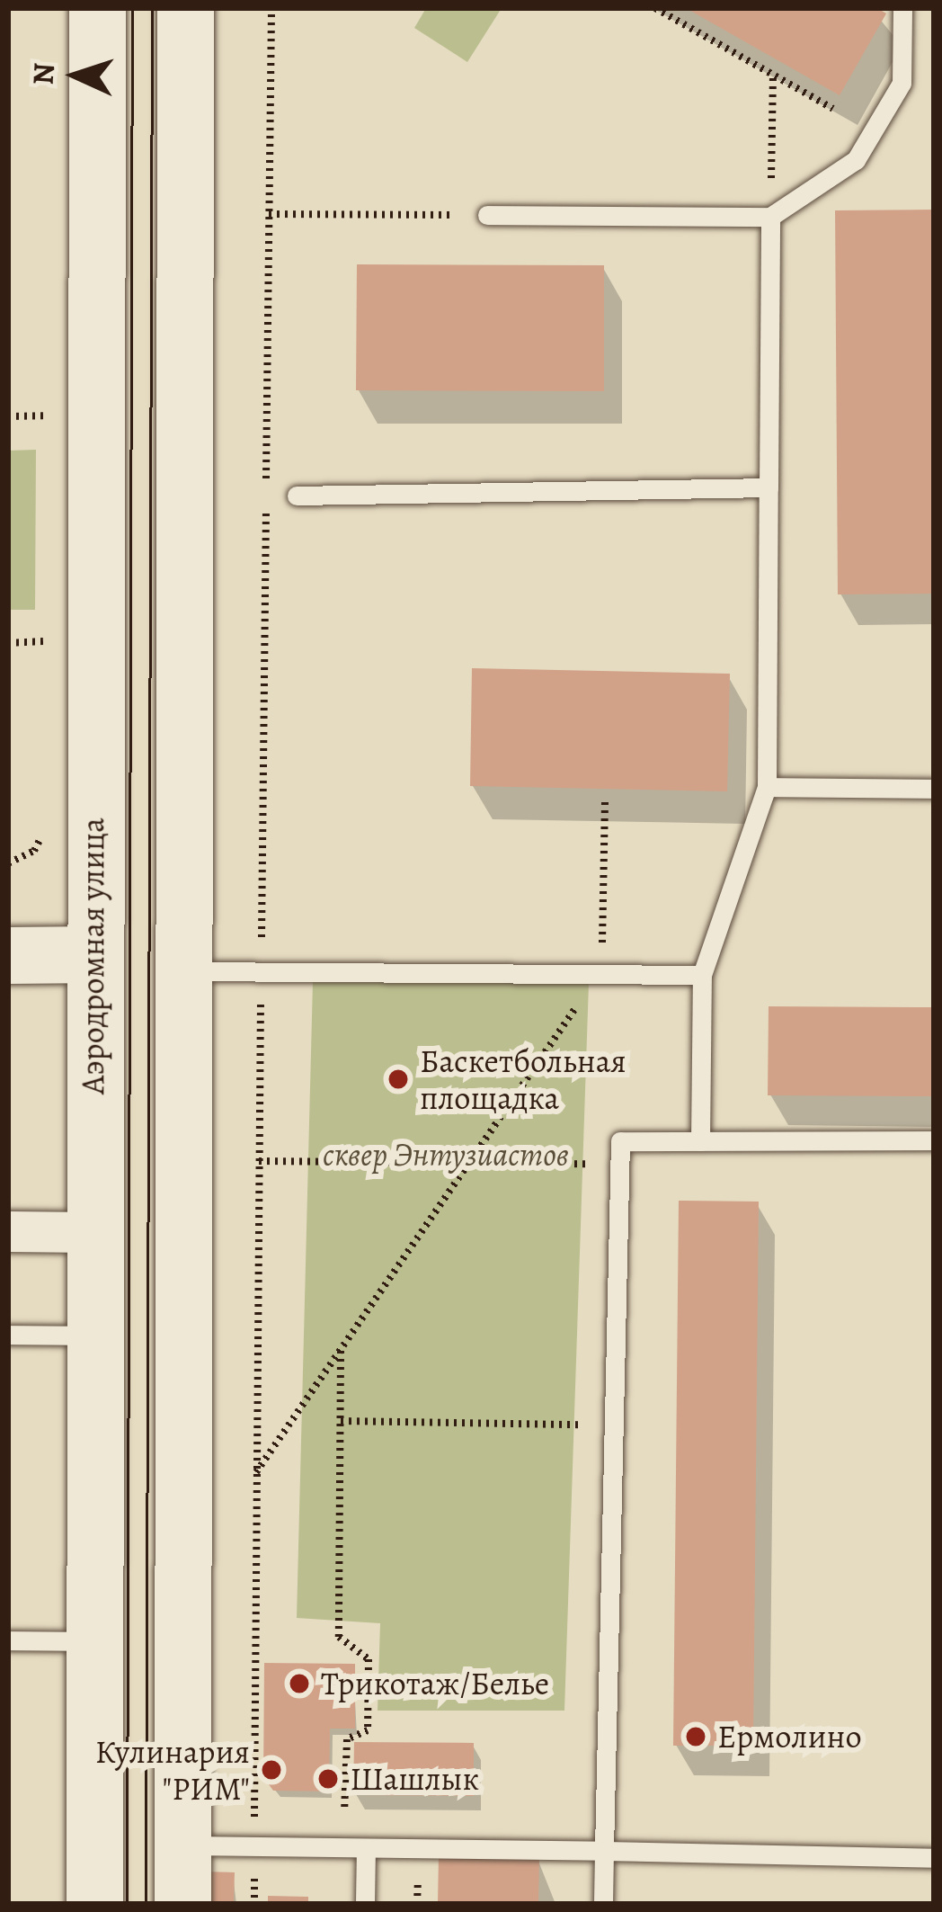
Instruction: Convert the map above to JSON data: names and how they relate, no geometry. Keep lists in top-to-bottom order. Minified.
{"streets":{"main road":["Аэродромная улица"]},"parks":["сквер Энтузиастов"],"places":["Баскетбольная площадка","Трикотаж/Белье","Ермолино","Кулинария \"РИМ\"","Шашлык"],"north":"left"}
